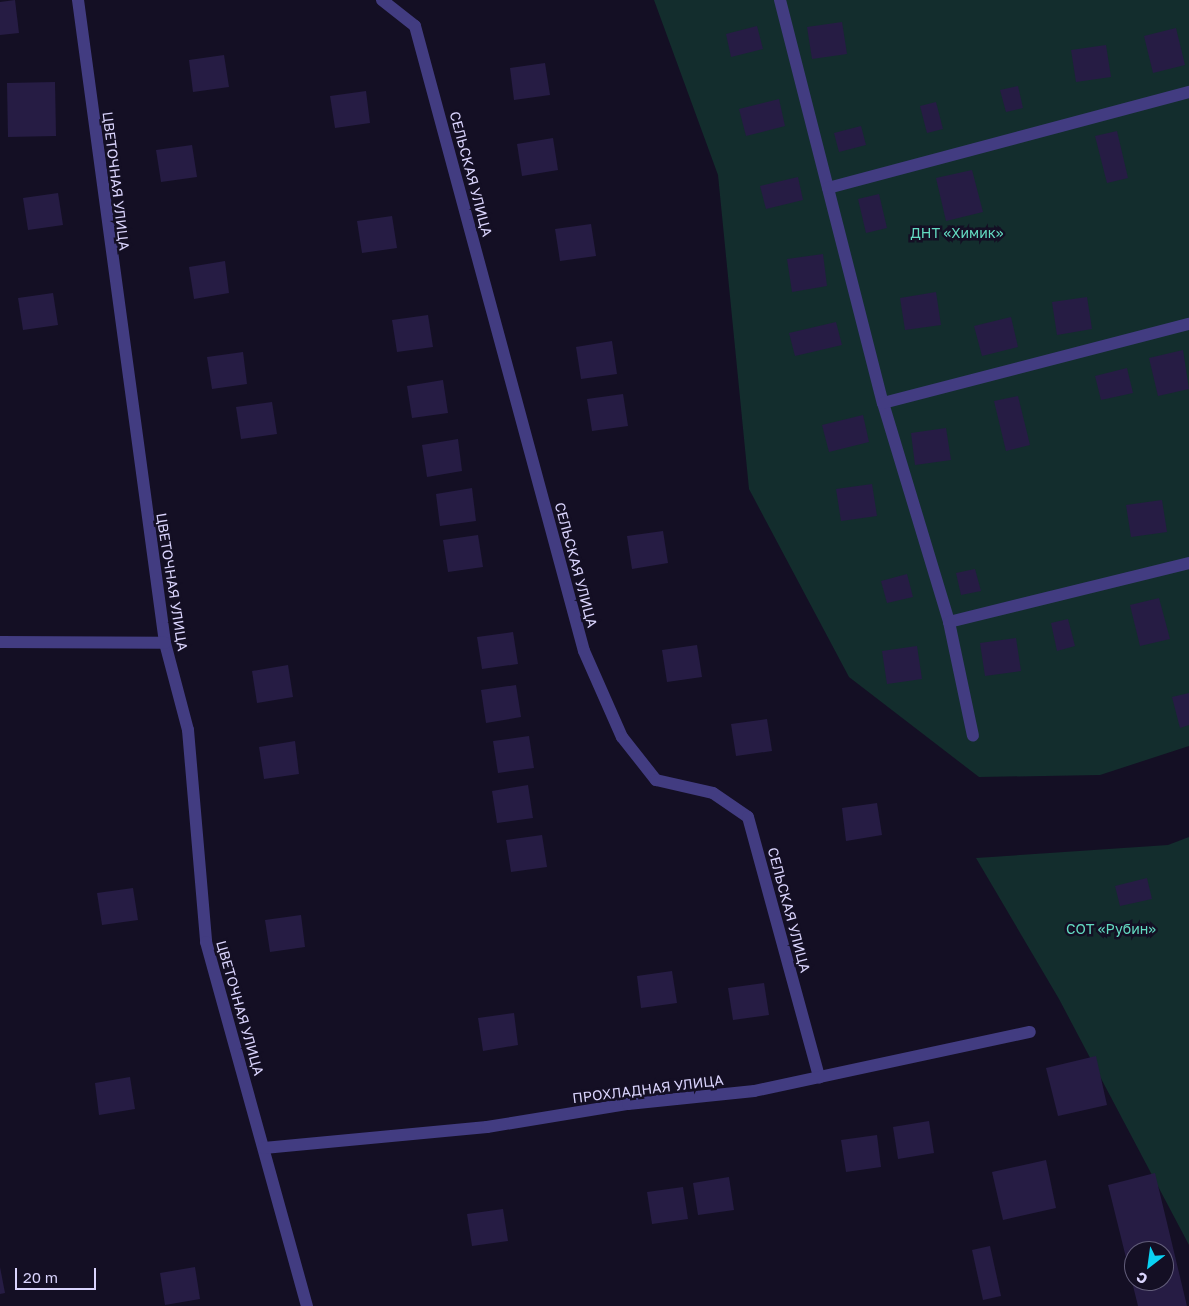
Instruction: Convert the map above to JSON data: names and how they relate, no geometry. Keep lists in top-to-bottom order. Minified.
{"streets":{"street":["СЕЛЬСКАЯ УЛИЦА","ЦВЕТОЧНАЯ УЛИЦА","ПРОХЛАДНАЯ УЛИЦА"]},"crossings":[["СЕЛЬСКАЯ УЛИЦА","ПРОХЛАДНАЯ УЛИЦА"],["ЦВЕТОЧНАЯ УЛИЦА","ПРОХЛАДНАЯ УЛИЦА"]],"parks":["ДНТ «Химик»","СОТ «Рубин»"],"scale_bar":"20 m","north":"bottom left"}
